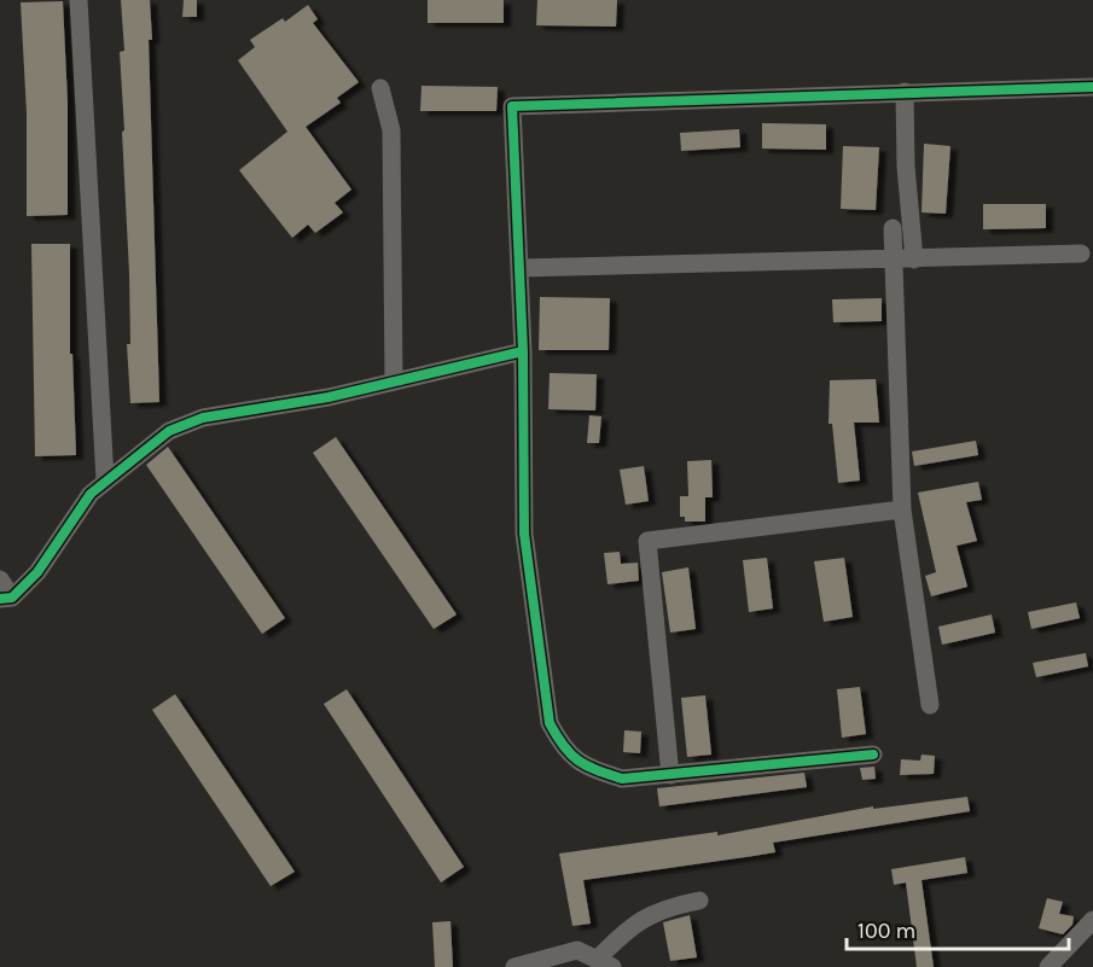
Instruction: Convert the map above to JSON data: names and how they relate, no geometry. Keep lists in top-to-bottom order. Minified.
{"scale_bar":"100 m"}
